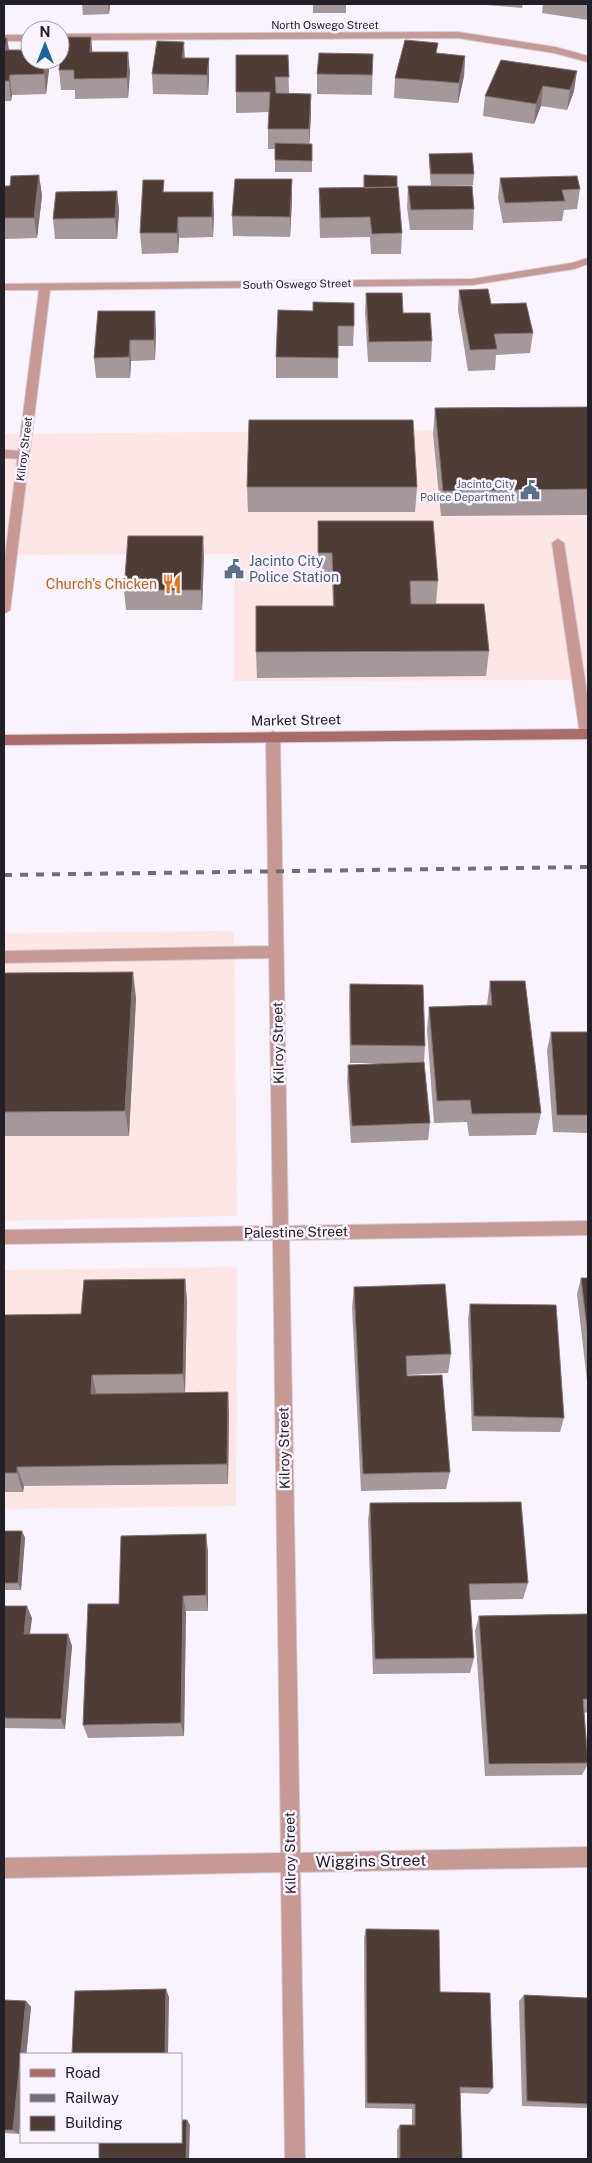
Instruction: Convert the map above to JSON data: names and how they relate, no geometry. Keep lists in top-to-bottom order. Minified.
{"streets":{"main road":["Market Street"],"street":["North Oswego Street","South Oswego Street","Kilroy Street","Palestine Street","Wiggins Street"]},"crossings":[["South Oswego Street","Kilroy Street"],["Kilroy Street","Market Street"],["Kilroy Street","Palestine Street"],["Kilroy Street","Wiggins Street"]],"places":{"public building":["Jacinto City Police Department","Jacinto City Police Station"],"restaurant":["Church's Chicken"]},"legend":["Road","Railway","Building"],"north":"top"}
